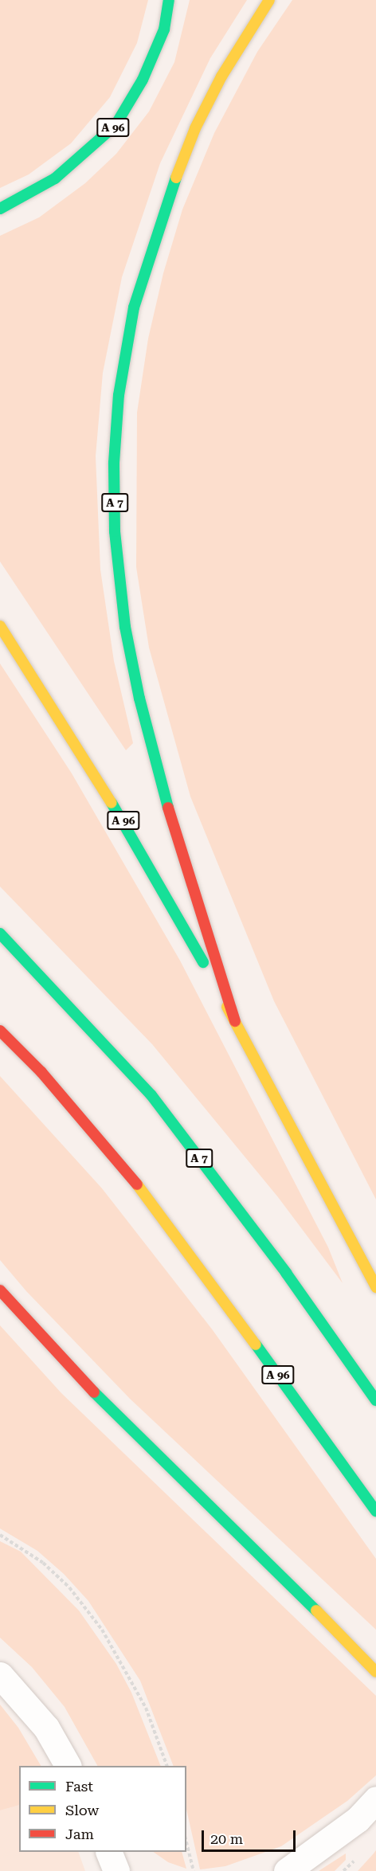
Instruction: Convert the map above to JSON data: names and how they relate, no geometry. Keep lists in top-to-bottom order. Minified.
{"streets":{"highway":["A 96","A 7"]},"crossings":[["A 96","A 7"]],"legend":["Fast","Slow","Jam"],"scale_bar":"20 m"}
